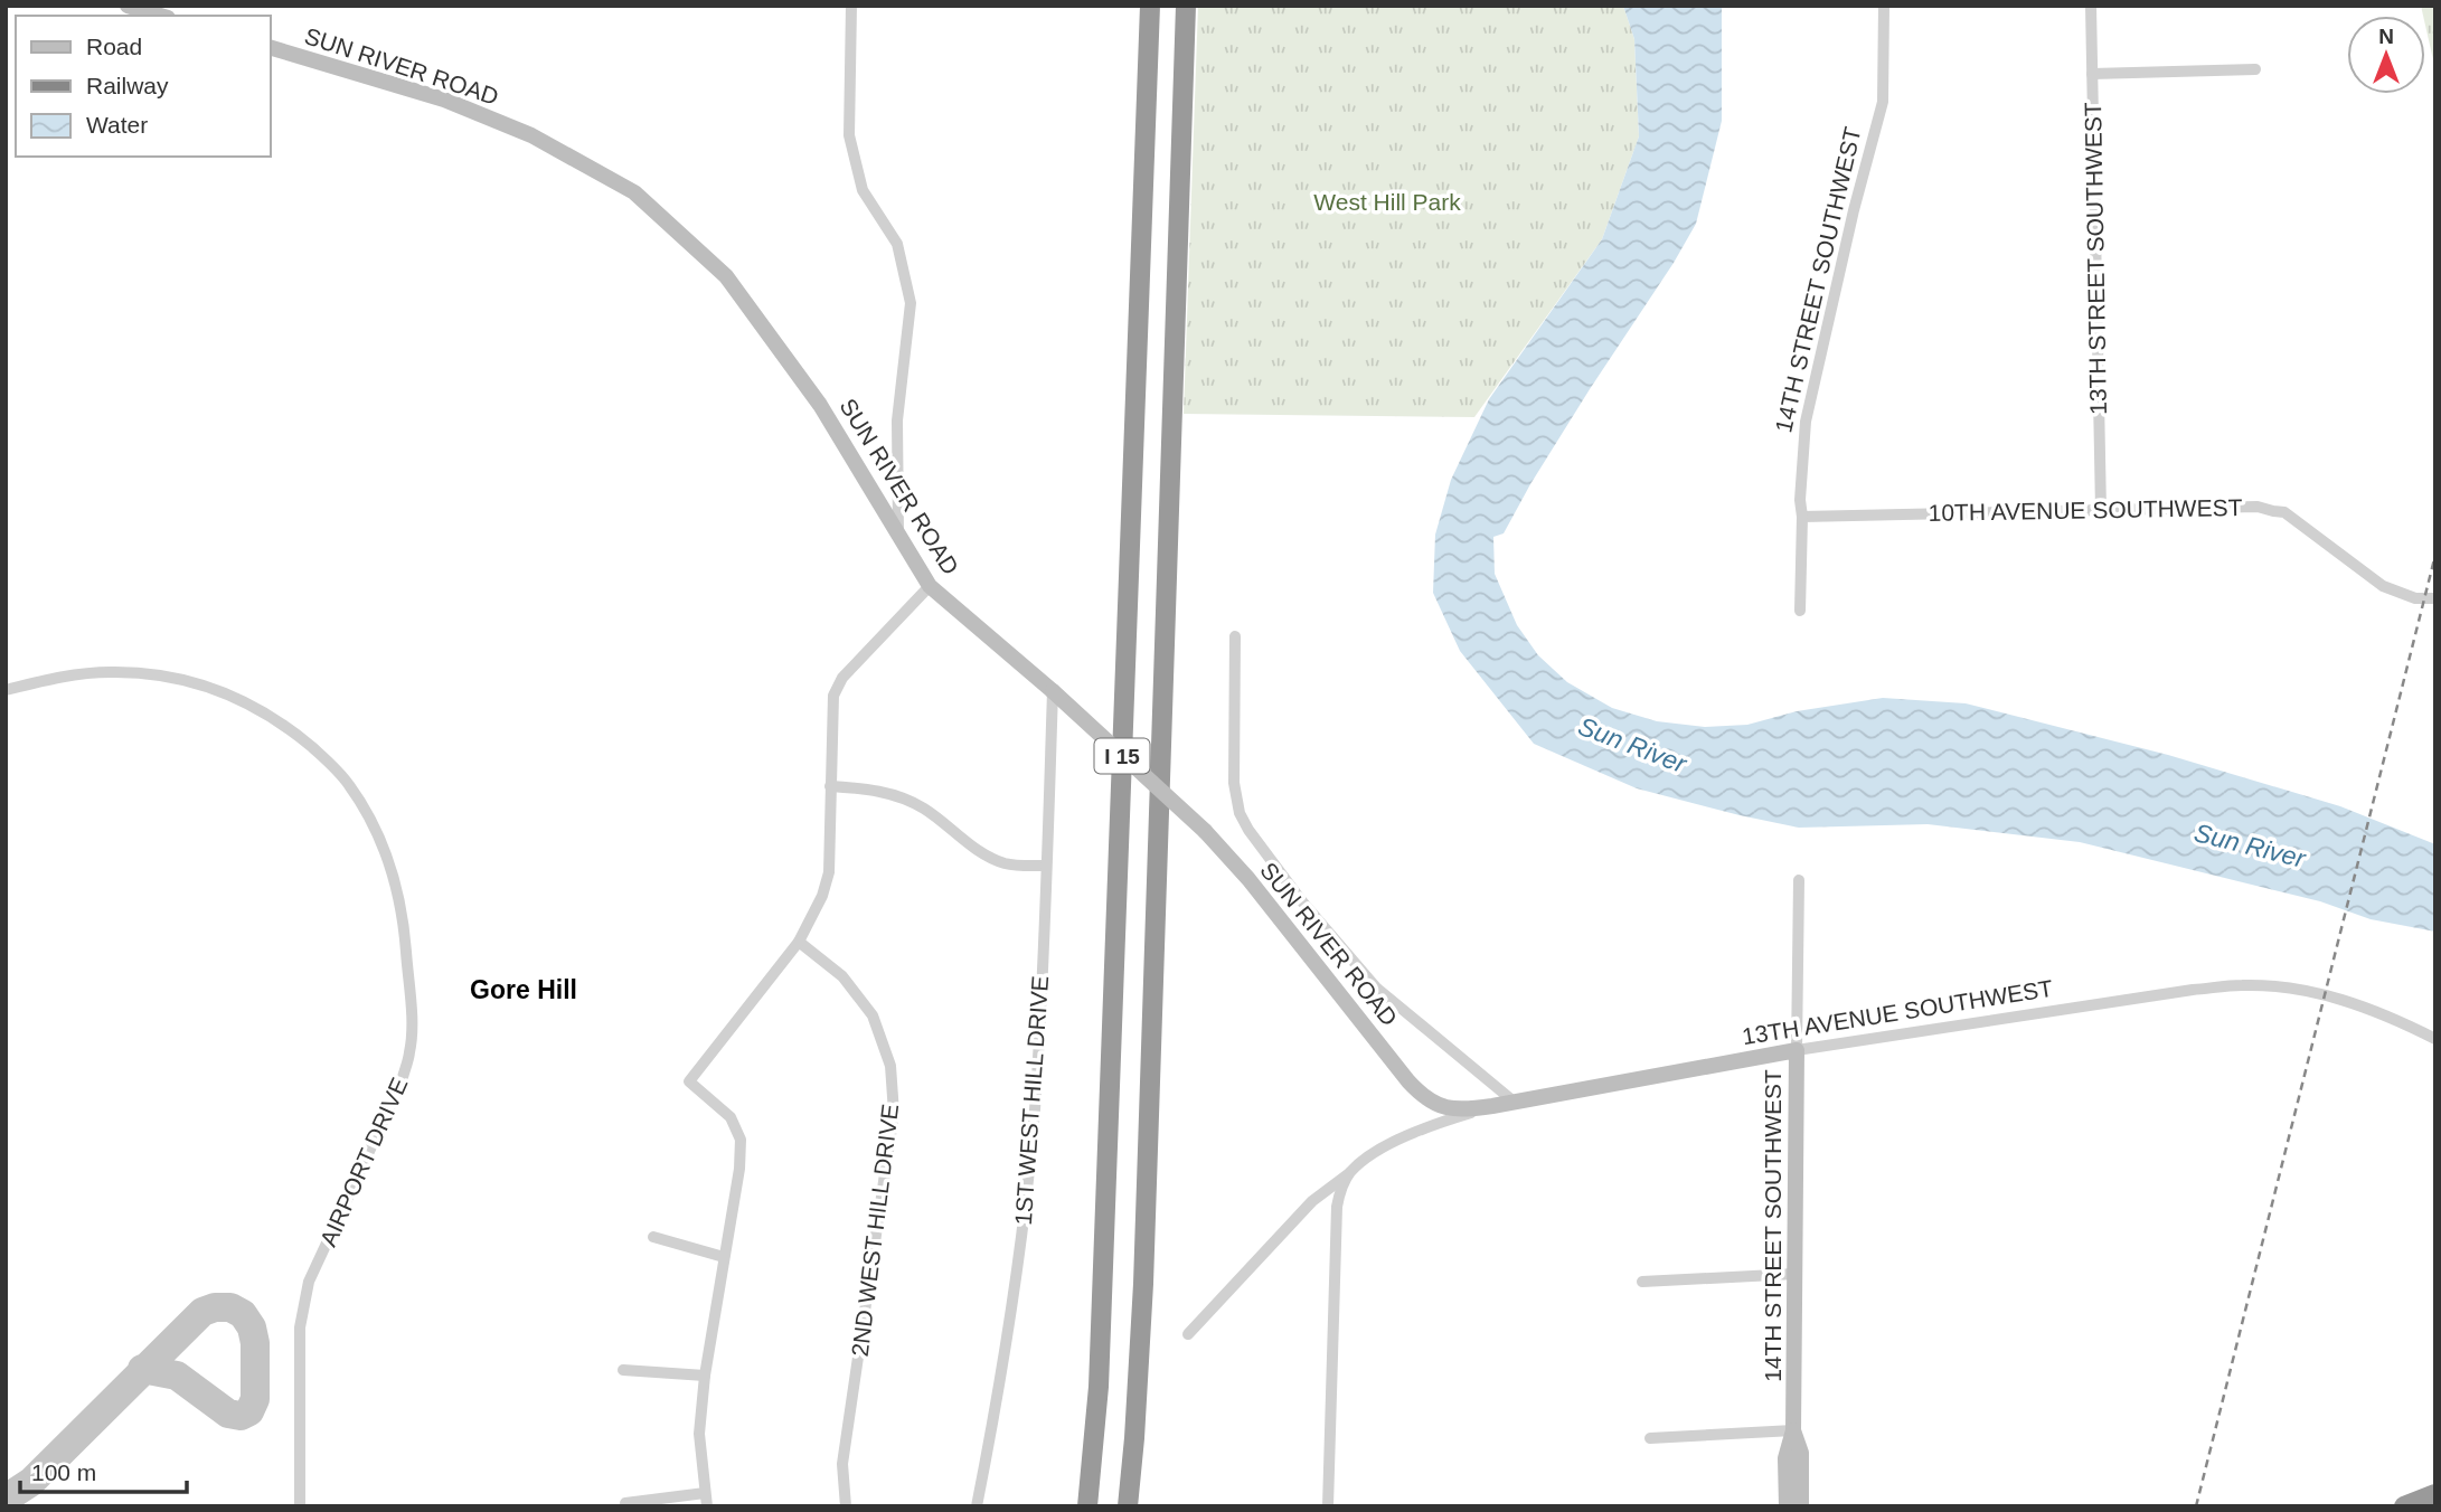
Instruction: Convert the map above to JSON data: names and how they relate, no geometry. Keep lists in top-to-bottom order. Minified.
{"streets":{"highway":["I 15"],"street":["SUN RIVER ROAD","13TH STREET SOUTHWEST","14TH STREET SOUTHWEST","10TH AVENUE SOUTHWEST","13TH AVENUE SOUTHWEST","1ST WEST HILL DRIVE","AIRPORT DRIVE","2ND WEST HILL DRIVE"]},"crossings":[["SUN RIVER ROAD","13TH AVENUE SOUTHWEST"],["SUN RIVER ROAD","1ST WEST HILL DRIVE"],["13TH STREET SOUTHWEST","10TH AVENUE SOUTHWEST"],["14TH STREET SOUTHWEST","10TH AVENUE SOUTHWEST"],["14TH STREET SOUTHWEST","13TH AVENUE SOUTHWEST"]],"districts":["Gore Hill"],"water":["Sun River"],"parks":["West Hill Park"],"legend":["Road","Railway","Water"],"scale_bar":"100 m","north":"top"}
